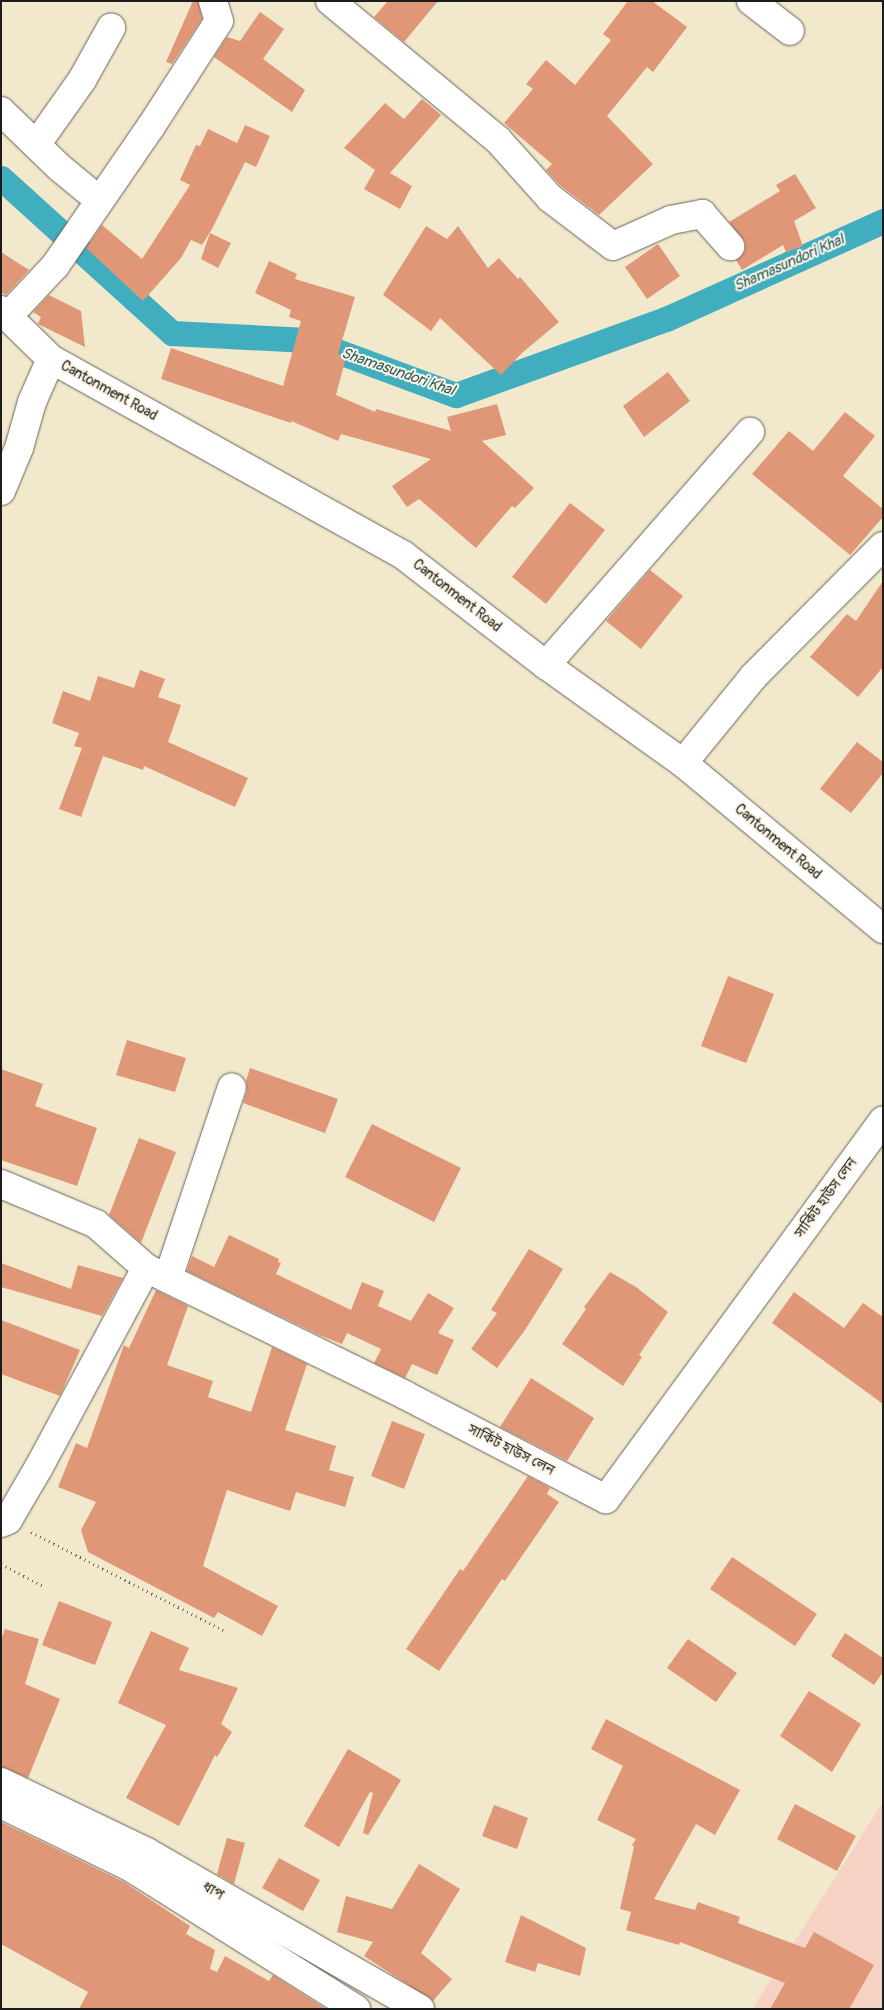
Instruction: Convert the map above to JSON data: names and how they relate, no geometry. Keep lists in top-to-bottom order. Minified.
{"streets":{"main road":["Cantonment Road","সার্কিট হাউস লেন","ধাপ"]},"water":["Shamasundori Khal"]}
